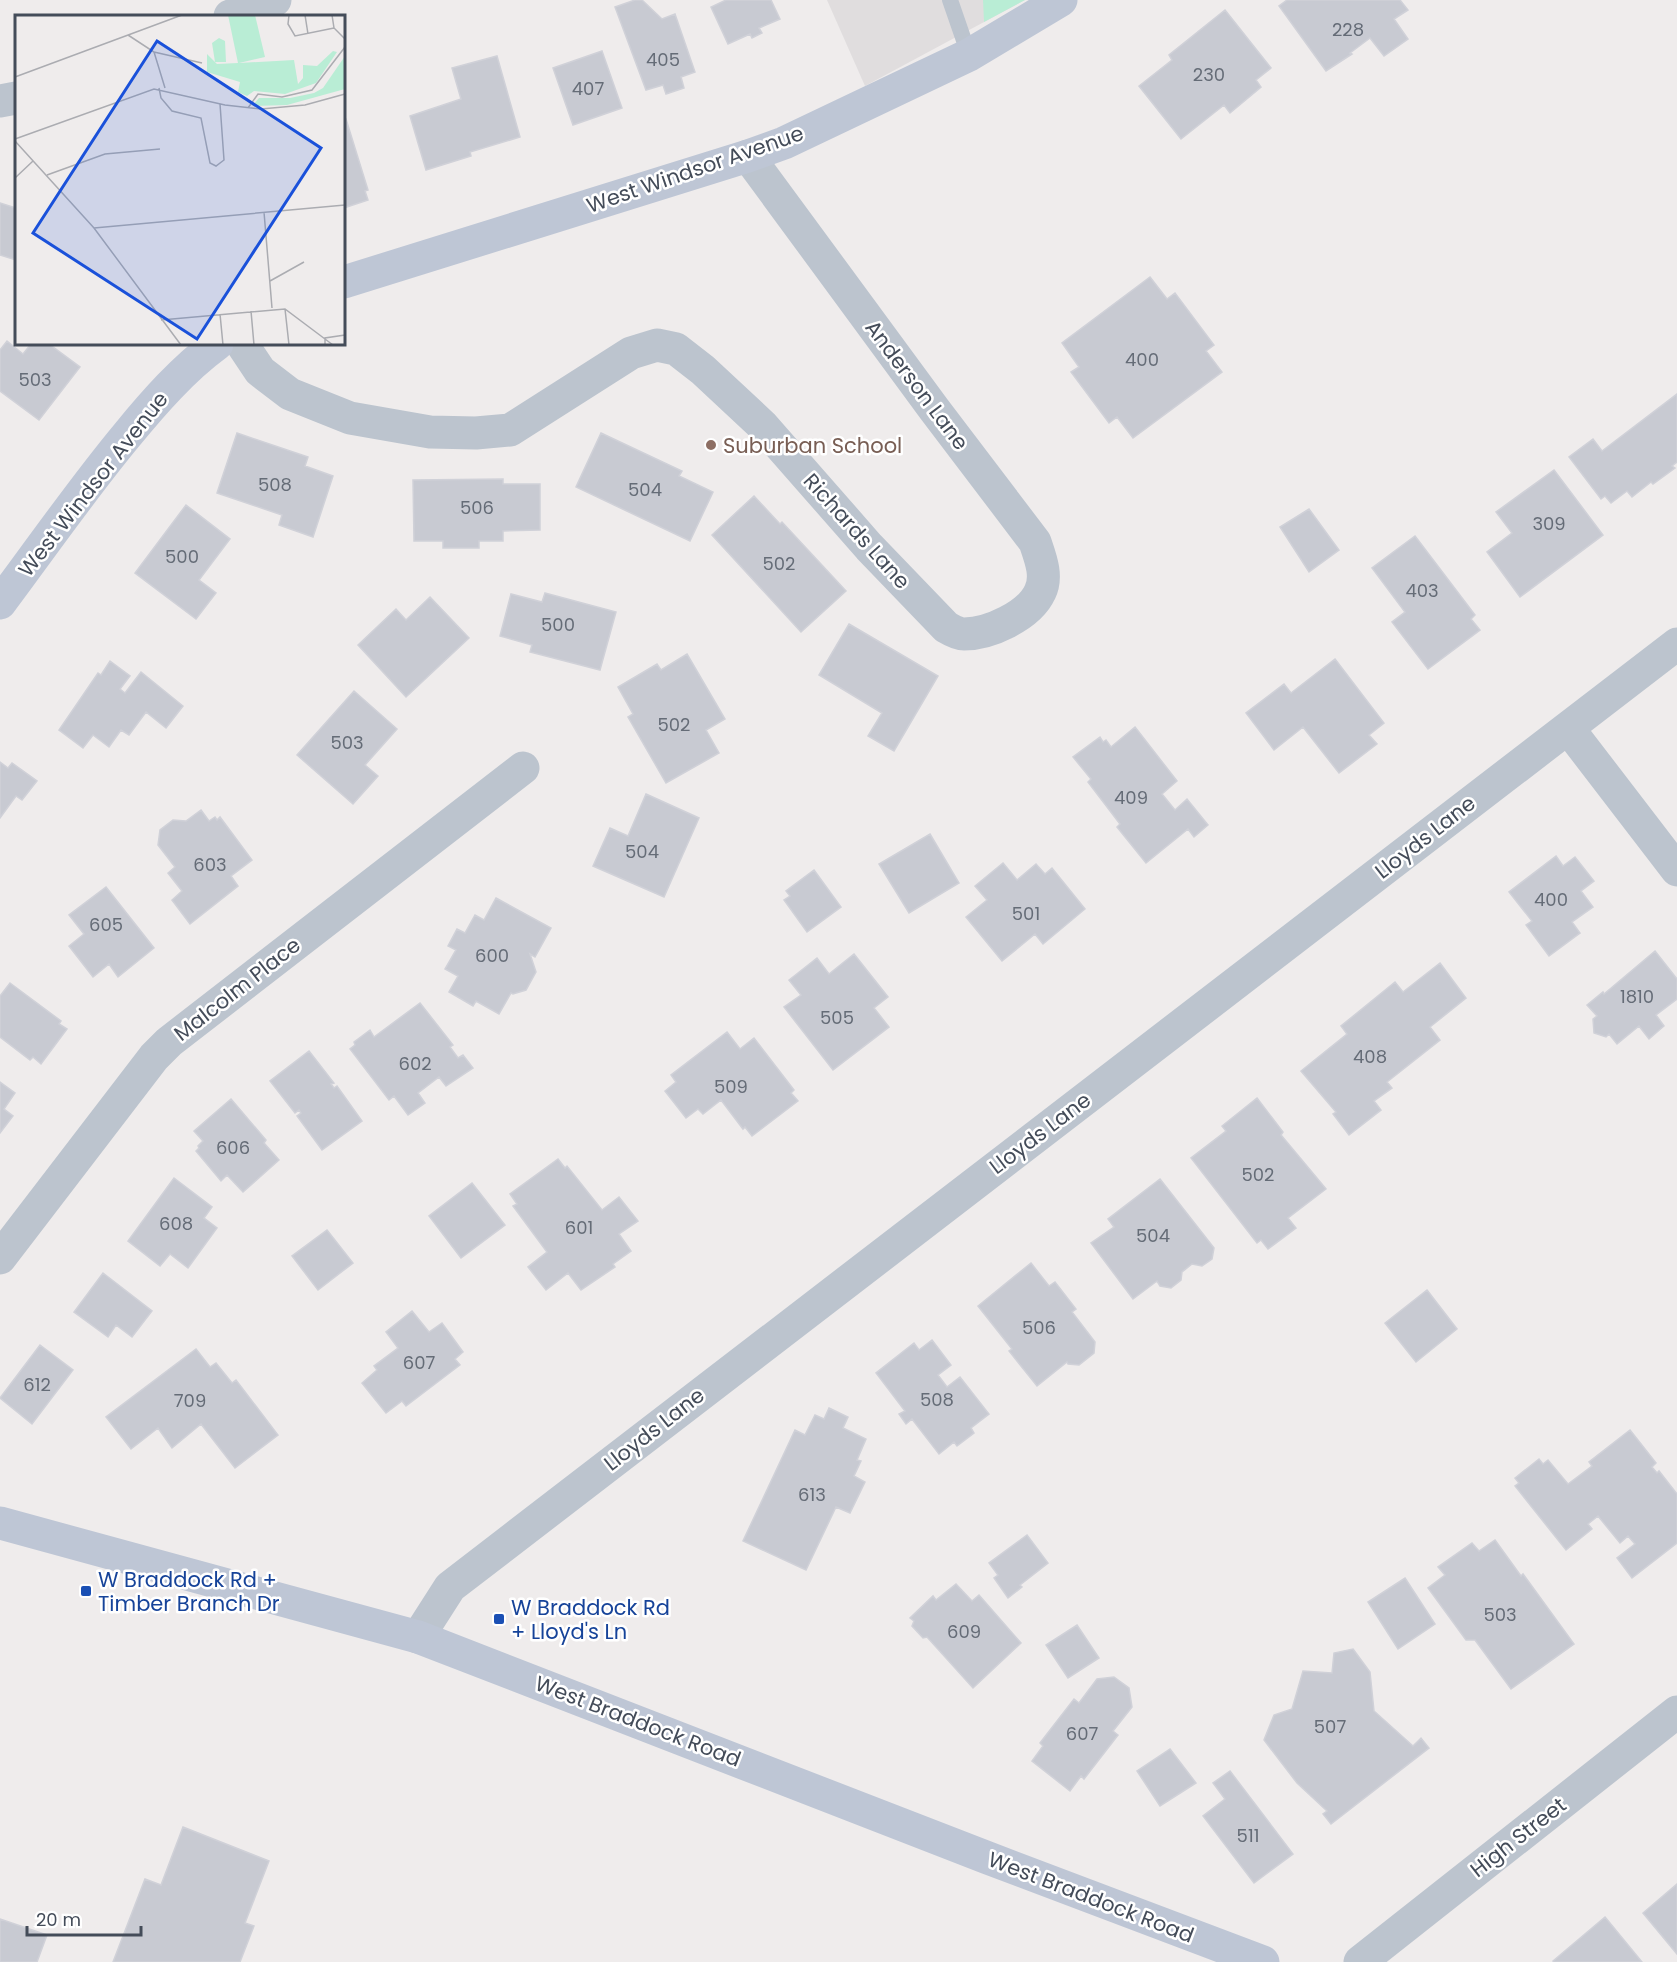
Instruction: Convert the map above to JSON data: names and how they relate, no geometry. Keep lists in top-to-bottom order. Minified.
{"streets":{"main road":["West Windsor Avenue","West Braddock Road"],"street":["Anderson Lane","Richards Lane","Lloyds Lane","Malcolm Place","High Street"]},"crossings":[["West Windsor Avenue","Anderson Lane"],["Anderson Lane","Richards Lane"],["Lloyds Lane","West Braddock Road"]],"places":{"other":["Suburban School"],"transit":["W Braddock Rd + Timber Branch Dr","W Braddock Rd + Lloyd's Ln"]},"house_numbers":["228","405","230","407","400","503","508","504","506","309","500","502","403","500","502","503","409","504","603","400","501","605","600","1810","505","408","602","509","606","502","608","601","504","506","607","612","508","709","613","503","609","507","607","511"],"scale_bar":"20 m"}
